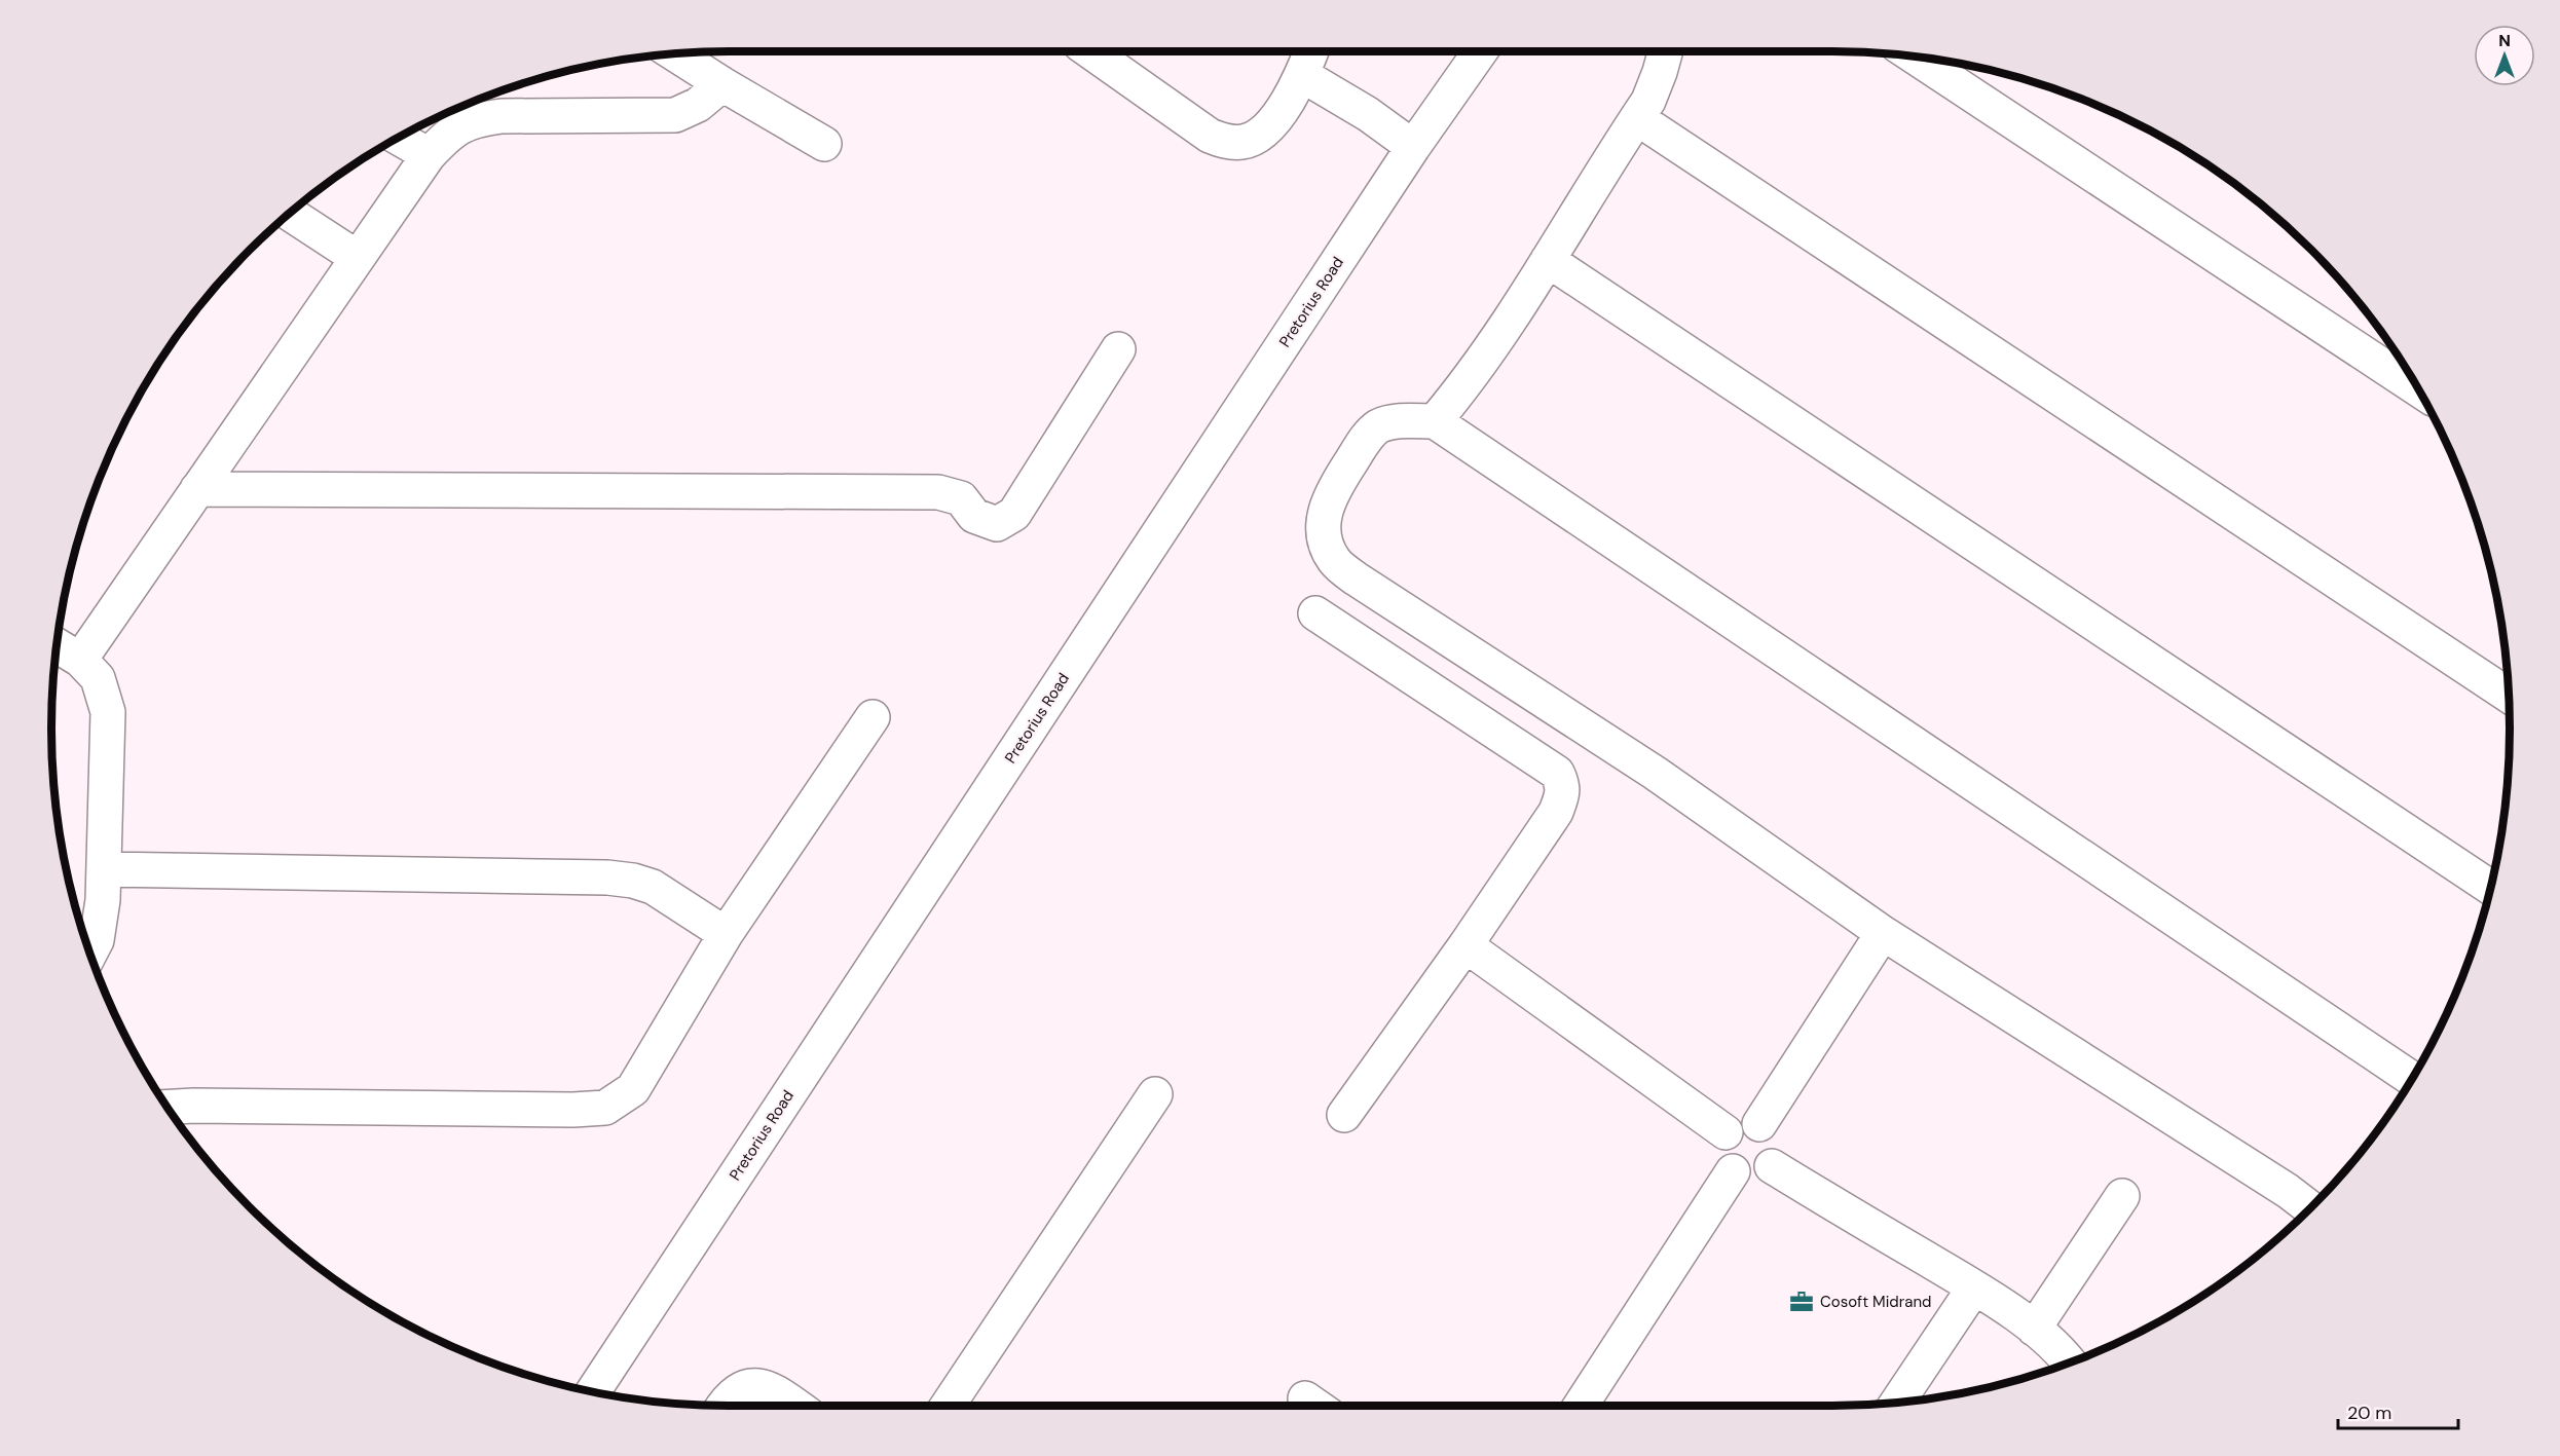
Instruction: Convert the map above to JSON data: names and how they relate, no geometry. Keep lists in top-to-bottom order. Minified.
{"streets":{"street":["Pretorius Road"]},"places":{"office":["Cosoft Midrand"]},"scale_bar":"20 m","north":"top"}
